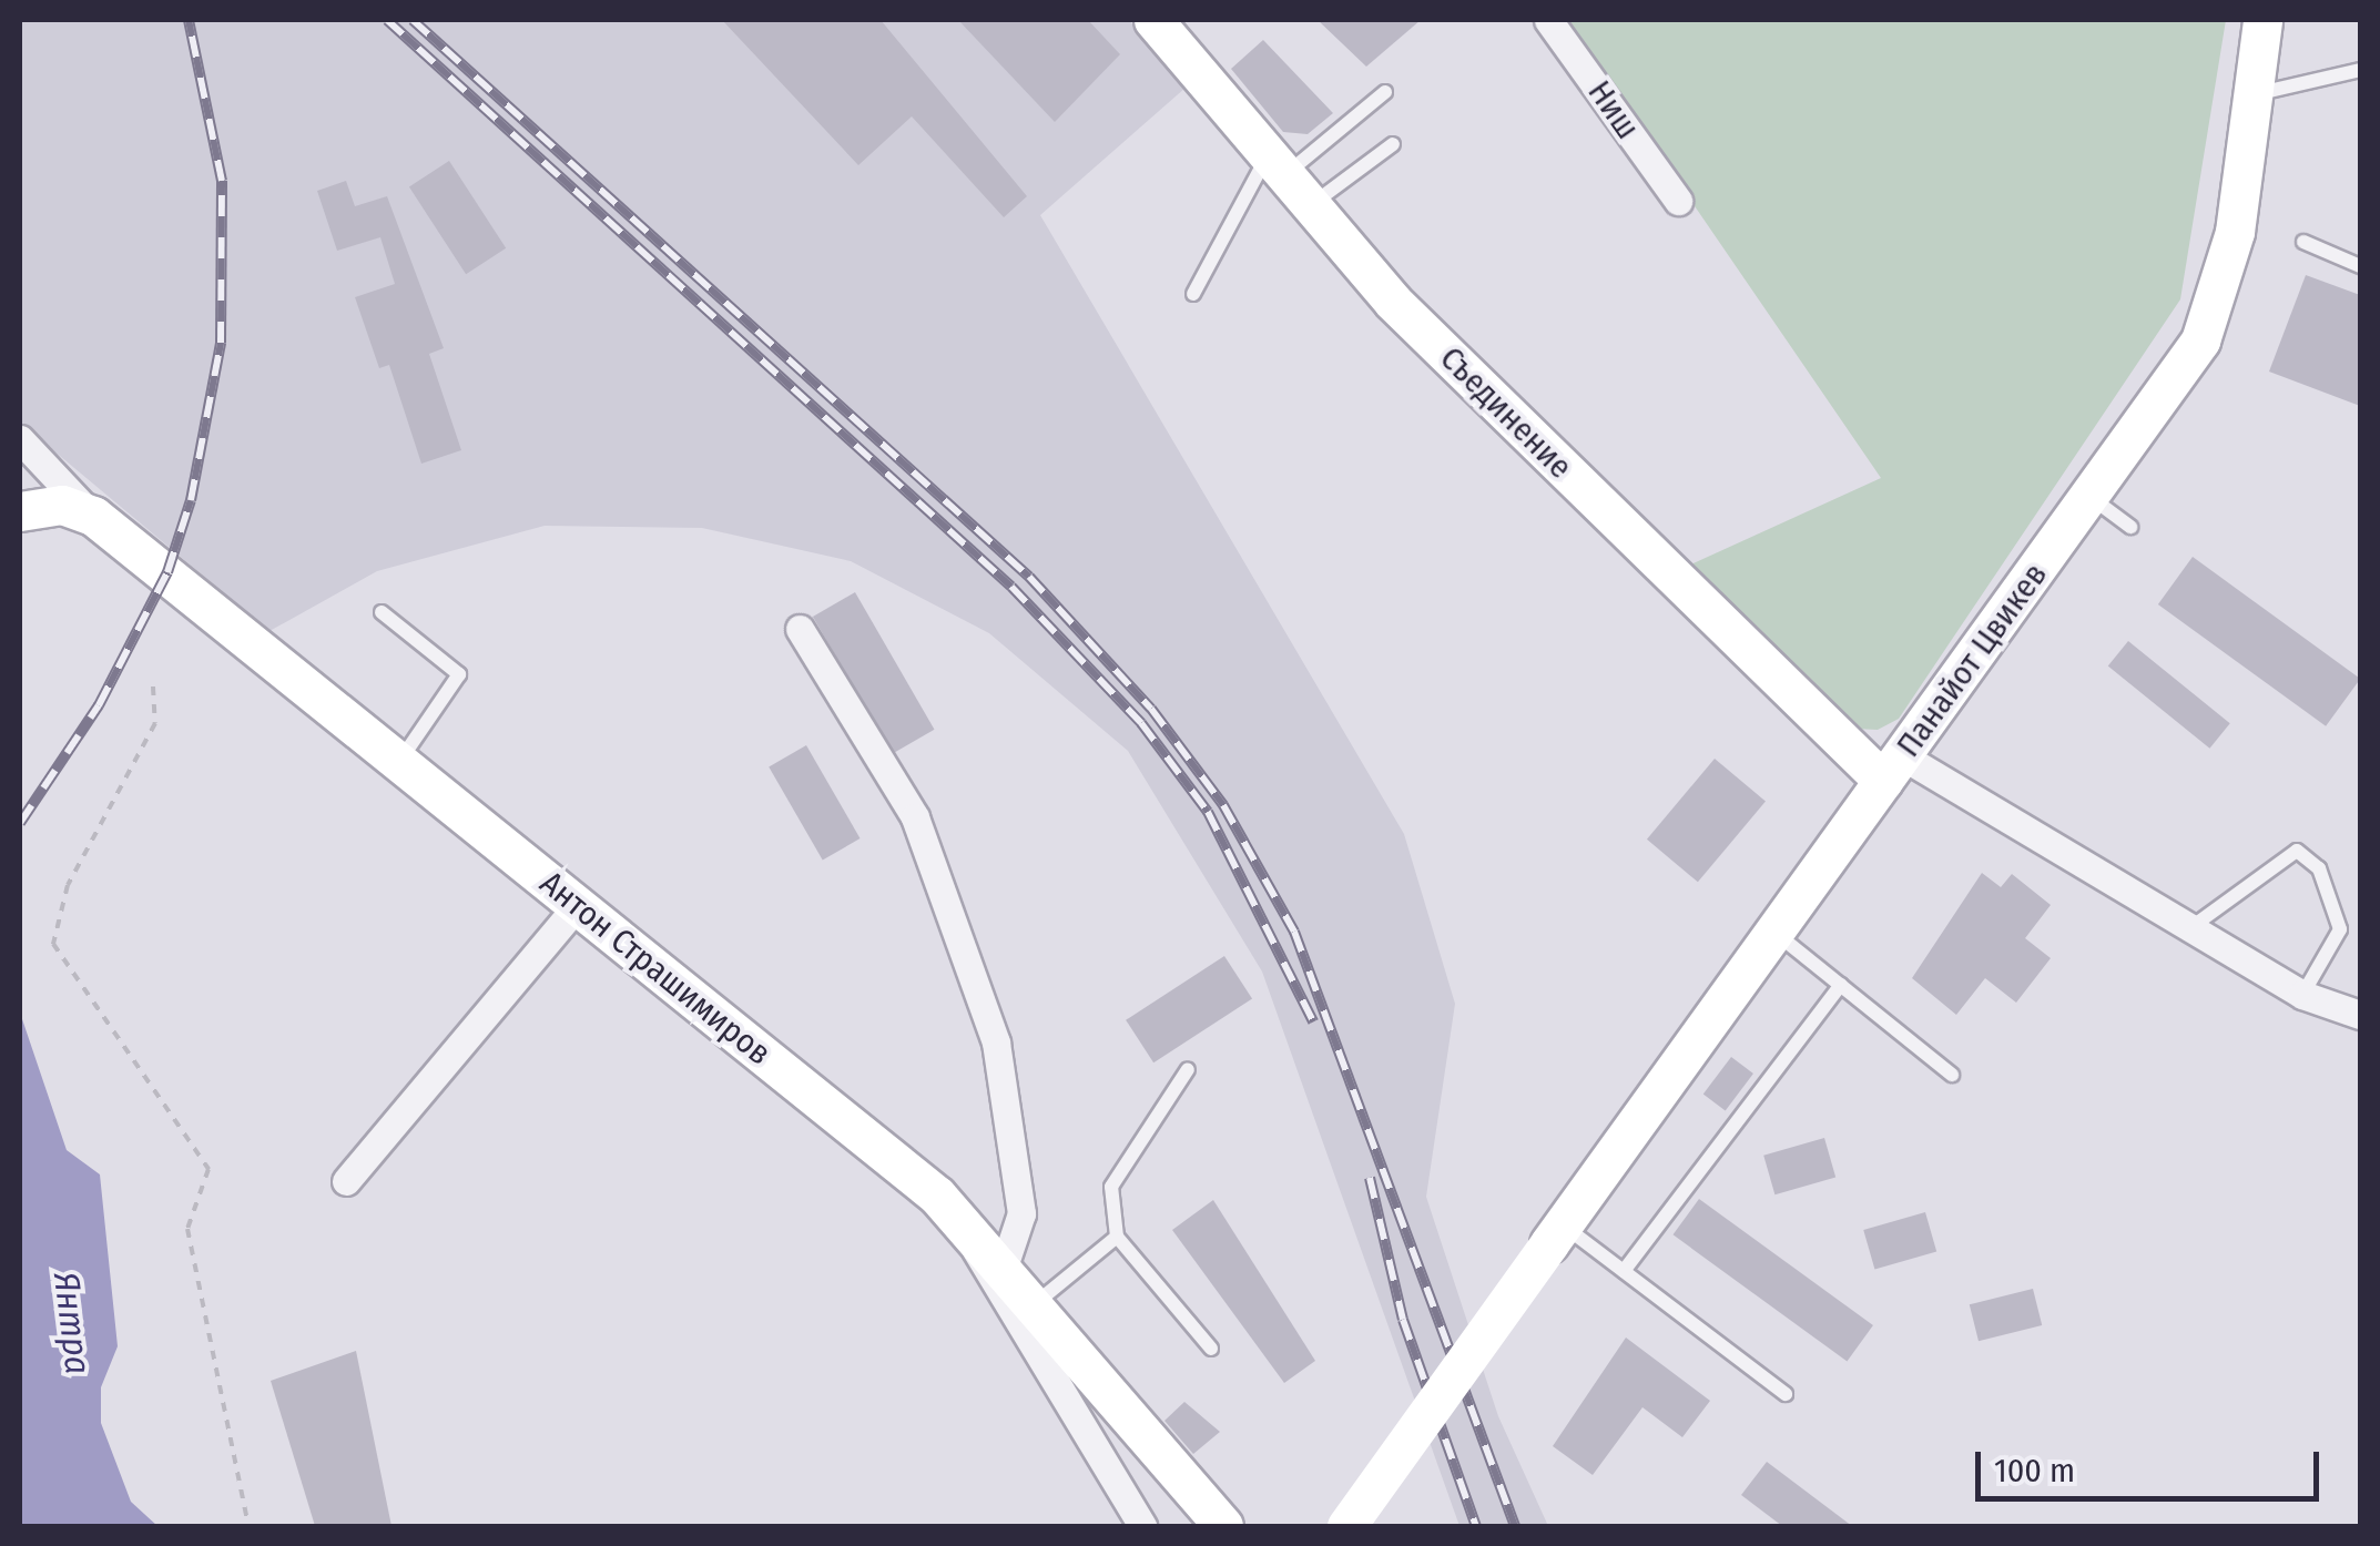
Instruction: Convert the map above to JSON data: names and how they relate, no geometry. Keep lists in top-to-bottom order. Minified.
{"streets":{"street":["Ниш","Съединение","Панайот Цвикев","Антон Страшимиров"]},"crossings":[["Съединение","Панайот Цвикев"]],"water":["Янтра"],"scale_bar":"100 m"}
